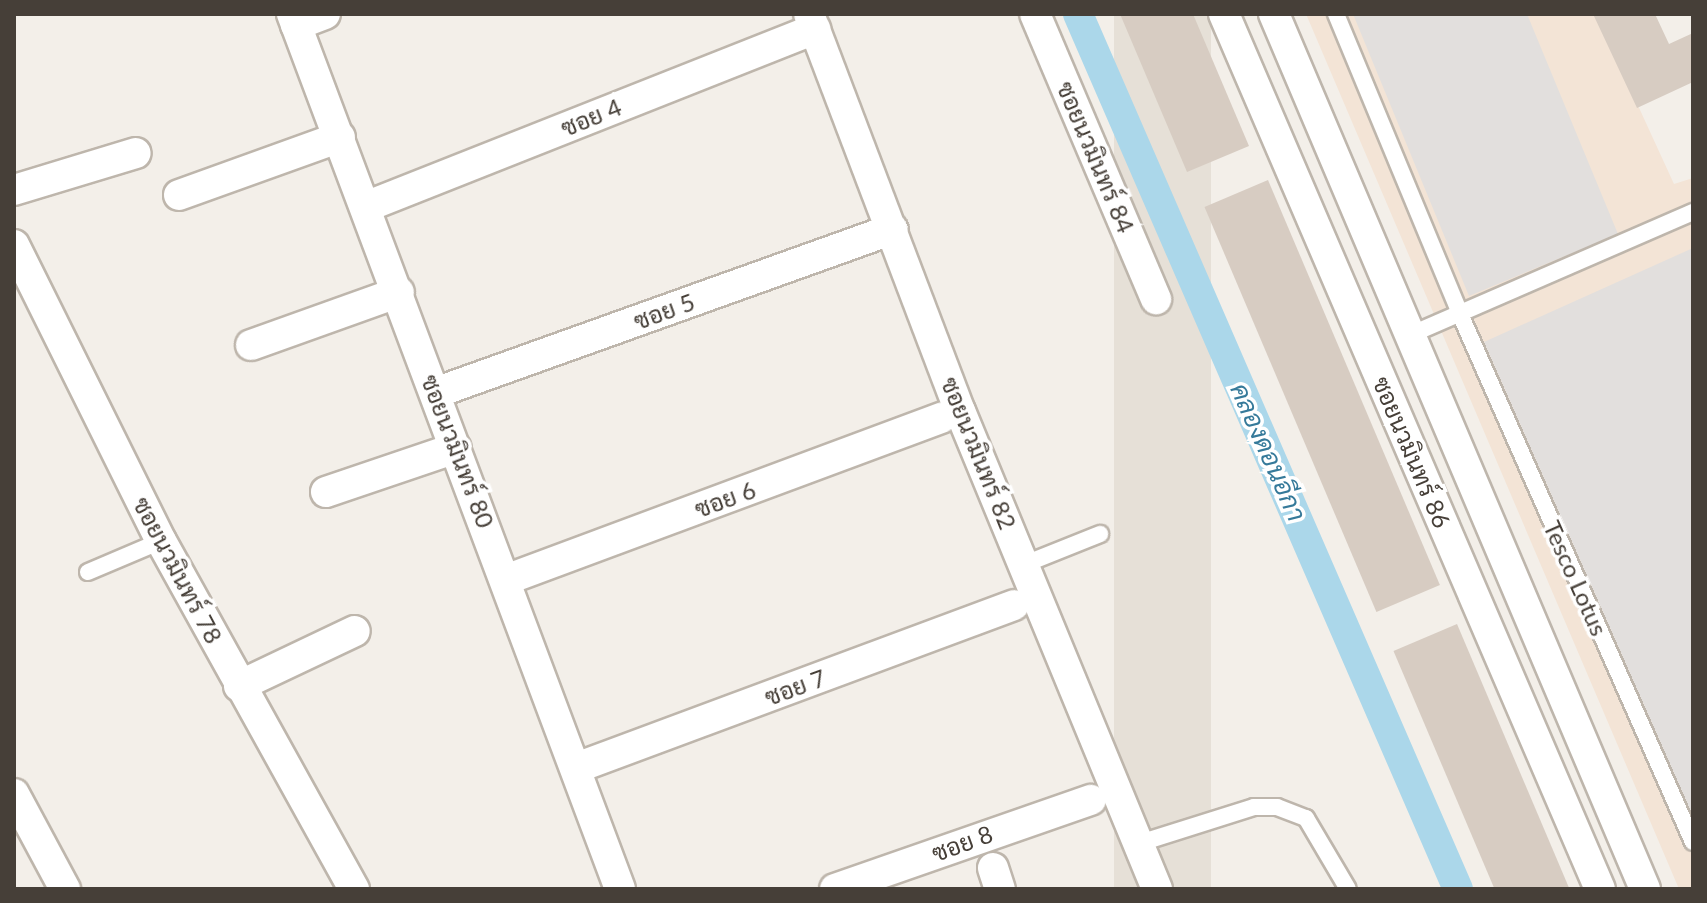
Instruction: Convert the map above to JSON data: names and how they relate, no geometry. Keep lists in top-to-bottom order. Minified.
{"streets":{"street":["ซอย 4","ซอยนวมินทร์ 84","ซอย 5","ซอยนวมินทร์ 80","ซอยนวมินทร์ 86","ซอยนวมินทร์ 82","ซอย 6","ซอยนวมินทร์ 78","ซอย 7","ซอย 8"],"lane":["Tesco Lotus"]},"crossings":[["ซอย 4","ซอยนวมินทร์ 80"],["ซอย 4","ซอยนวมินทร์ 82"],["ซอย 5","ซอยนวมินทร์ 80"],["ซอย 5","ซอยนวมินทร์ 82"],["ซอยนวมินทร์ 80","ซอย 6"],["ซอยนวมินทร์ 80","ซอย 7"]],"water":["คลองดอนอีกา"]}
